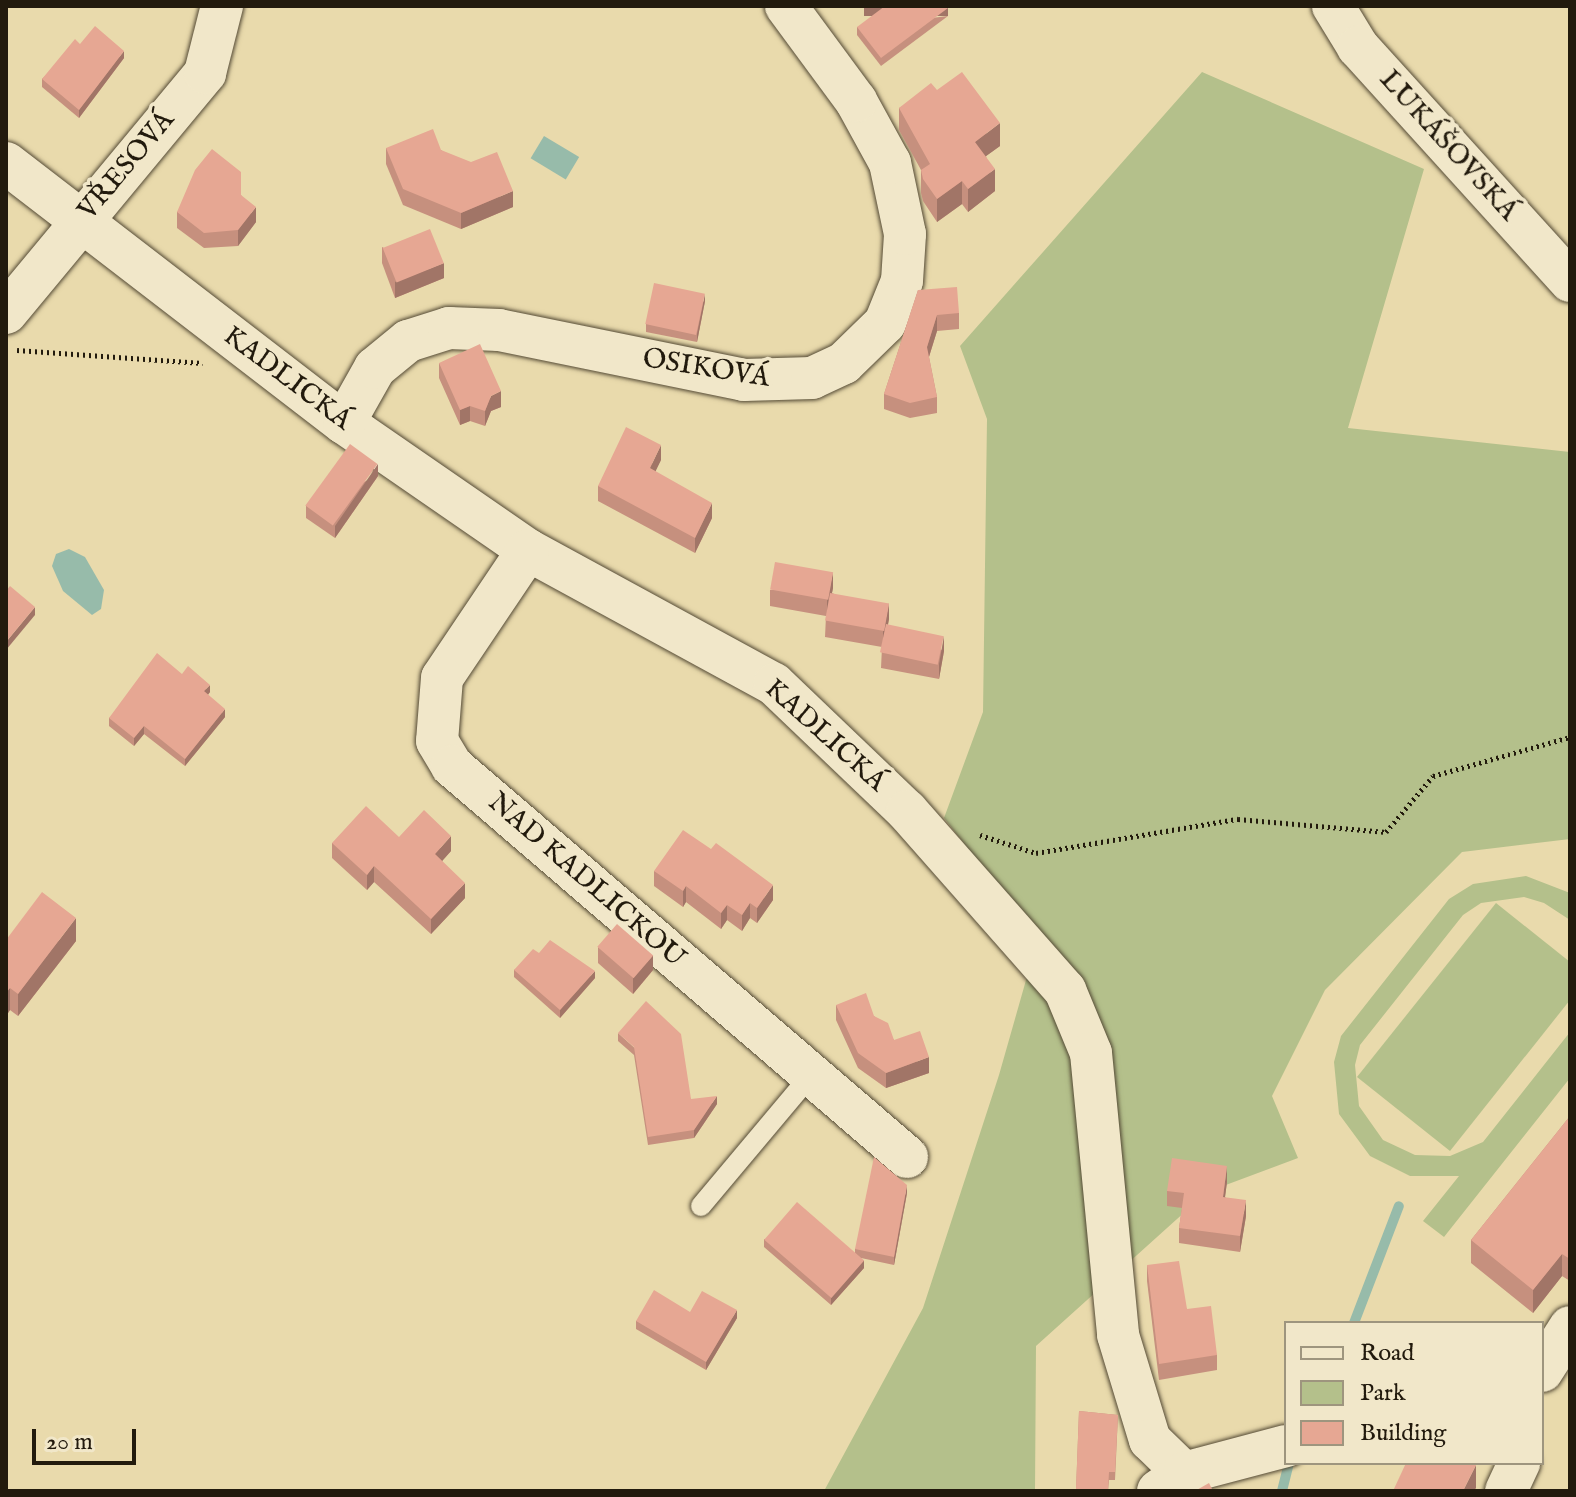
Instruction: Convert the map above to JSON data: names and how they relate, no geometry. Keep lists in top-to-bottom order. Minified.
{"streets":{"street":["LUKÁŠOVSKÁ","VŘESOVÁ","OSIKOVÁ","KADLICKÁ","NAD KADLICKOU"]},"crossings":[["VŘESOVÁ","KADLICKÁ"],["OSIKOVÁ","KADLICKÁ"],["KADLICKÁ","NAD KADLICKOU"]],"legend":["Road","Park","Building"],"scale_bar":"20 m"}
